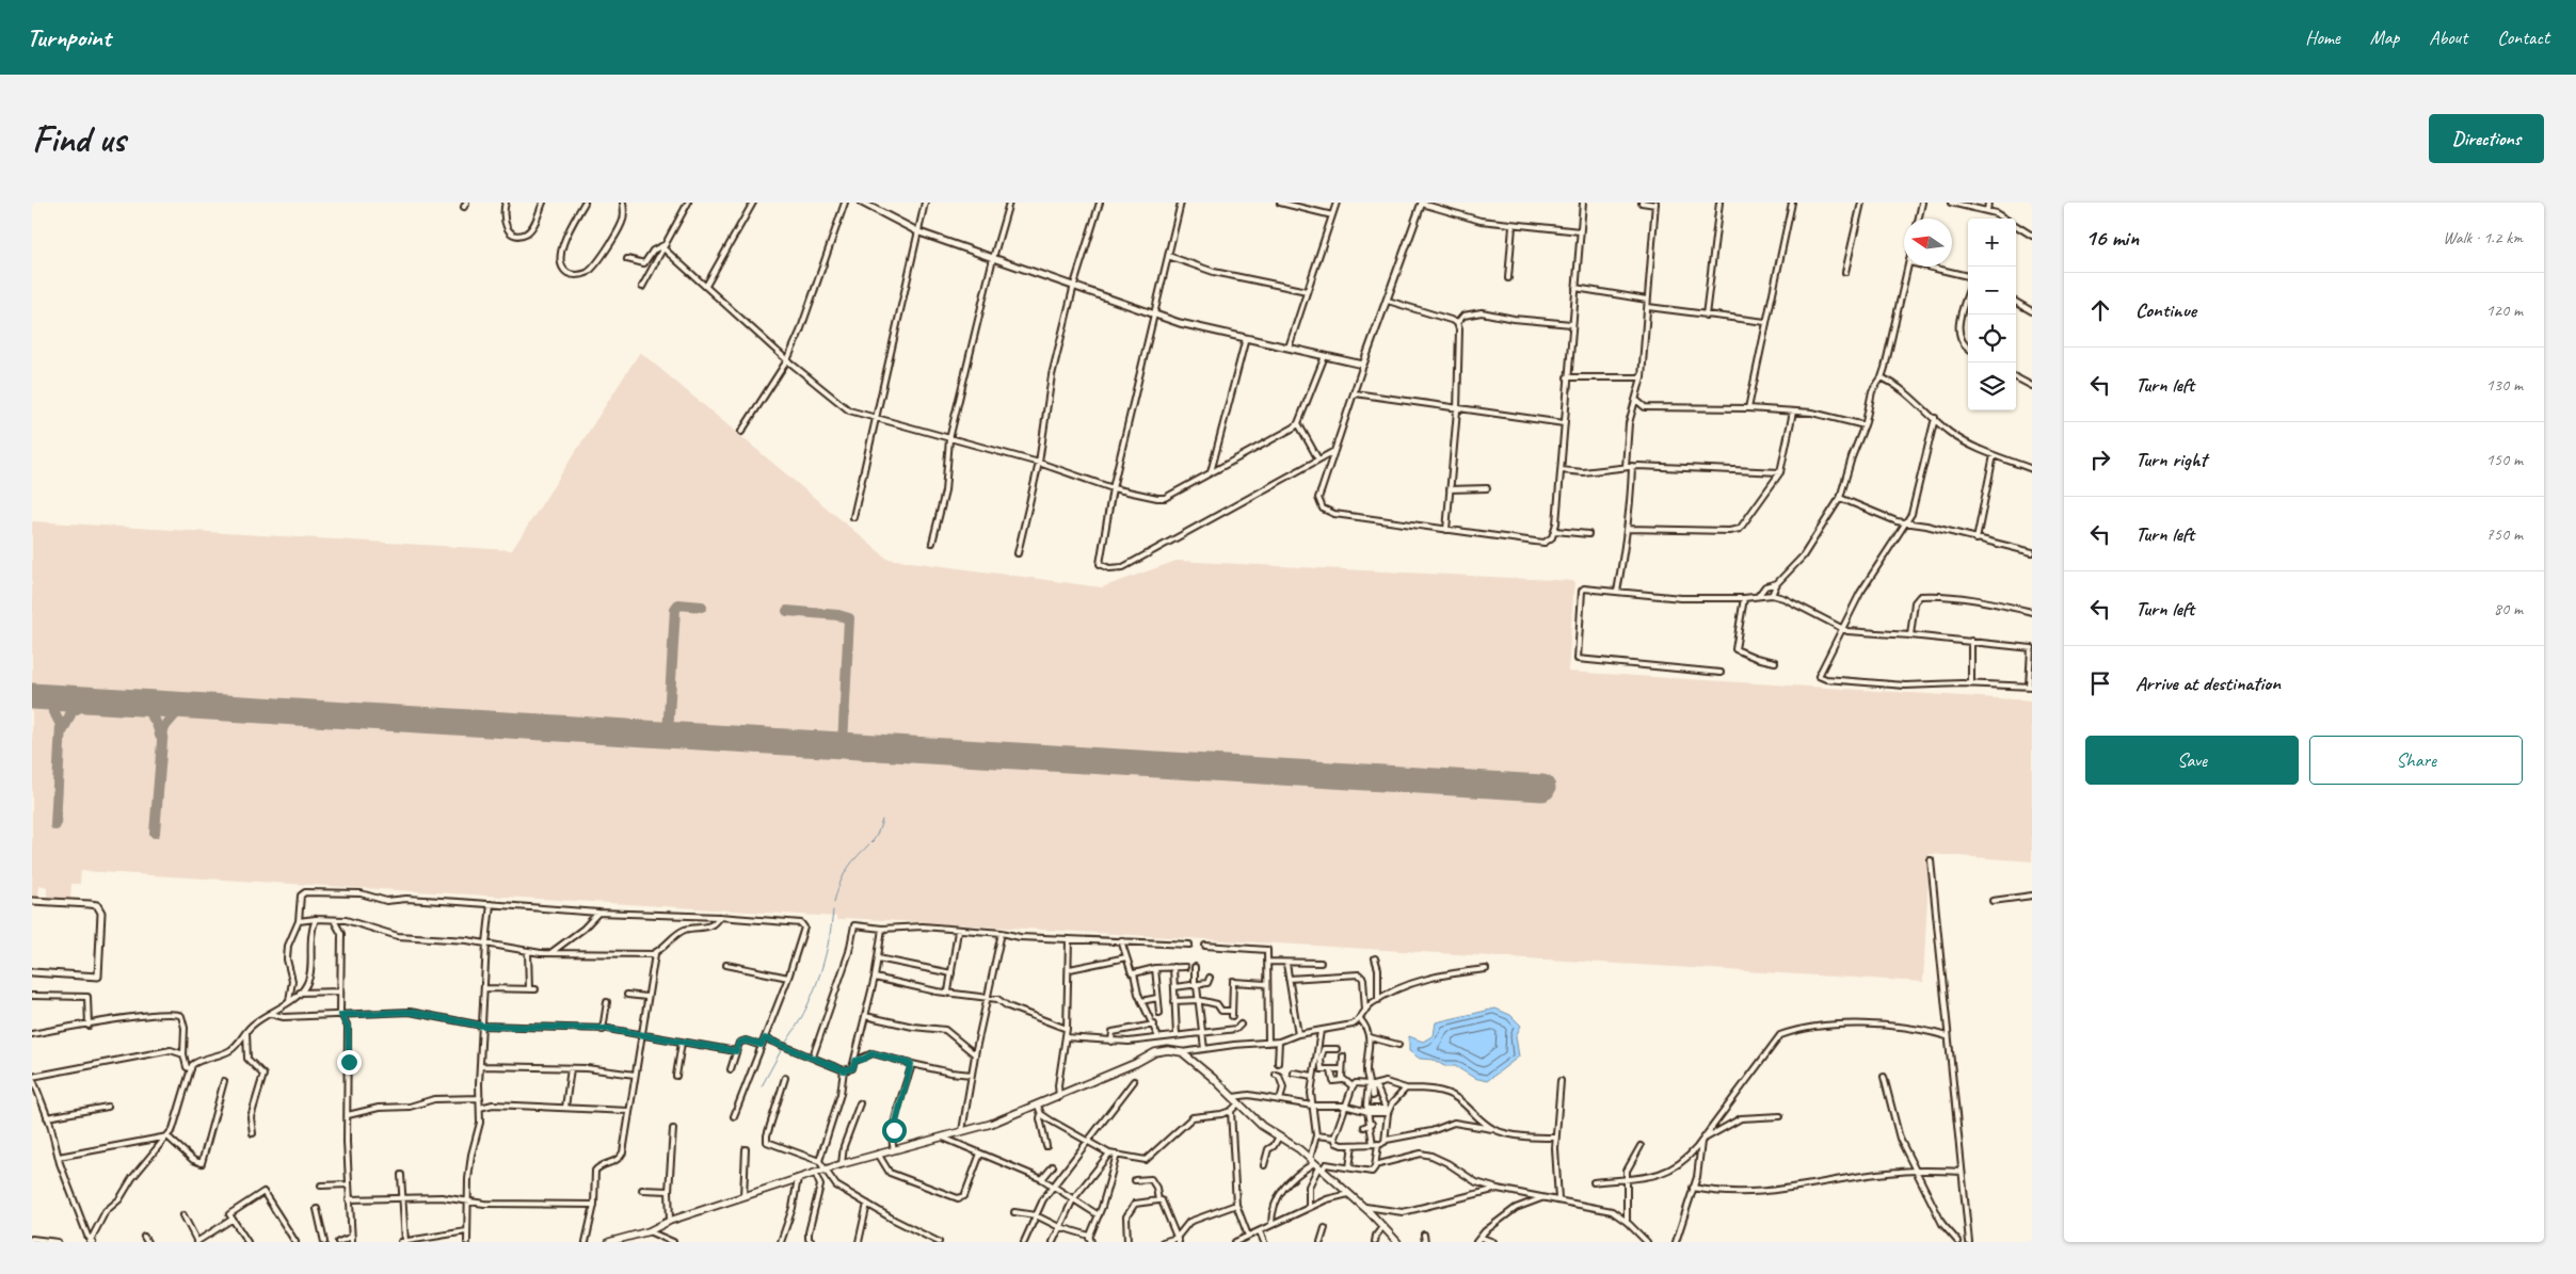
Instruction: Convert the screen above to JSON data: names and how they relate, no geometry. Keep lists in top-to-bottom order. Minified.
{"north":"left","page":{"header":"Turnpoint","nav":["Home","Map","About","Contact"],"buttons":["Directions",["Save","Share"]],"title":"Find us","heading":["16 min","Walk · 1.2 km"],"map_buttons":["+","−"],"list":[["Continue","120 m"],["Turn left","130 m"],["Turn right","150 m"],["Turn left","750 m"],["Turn left","80 m"],"Arrive at destination"]}}
